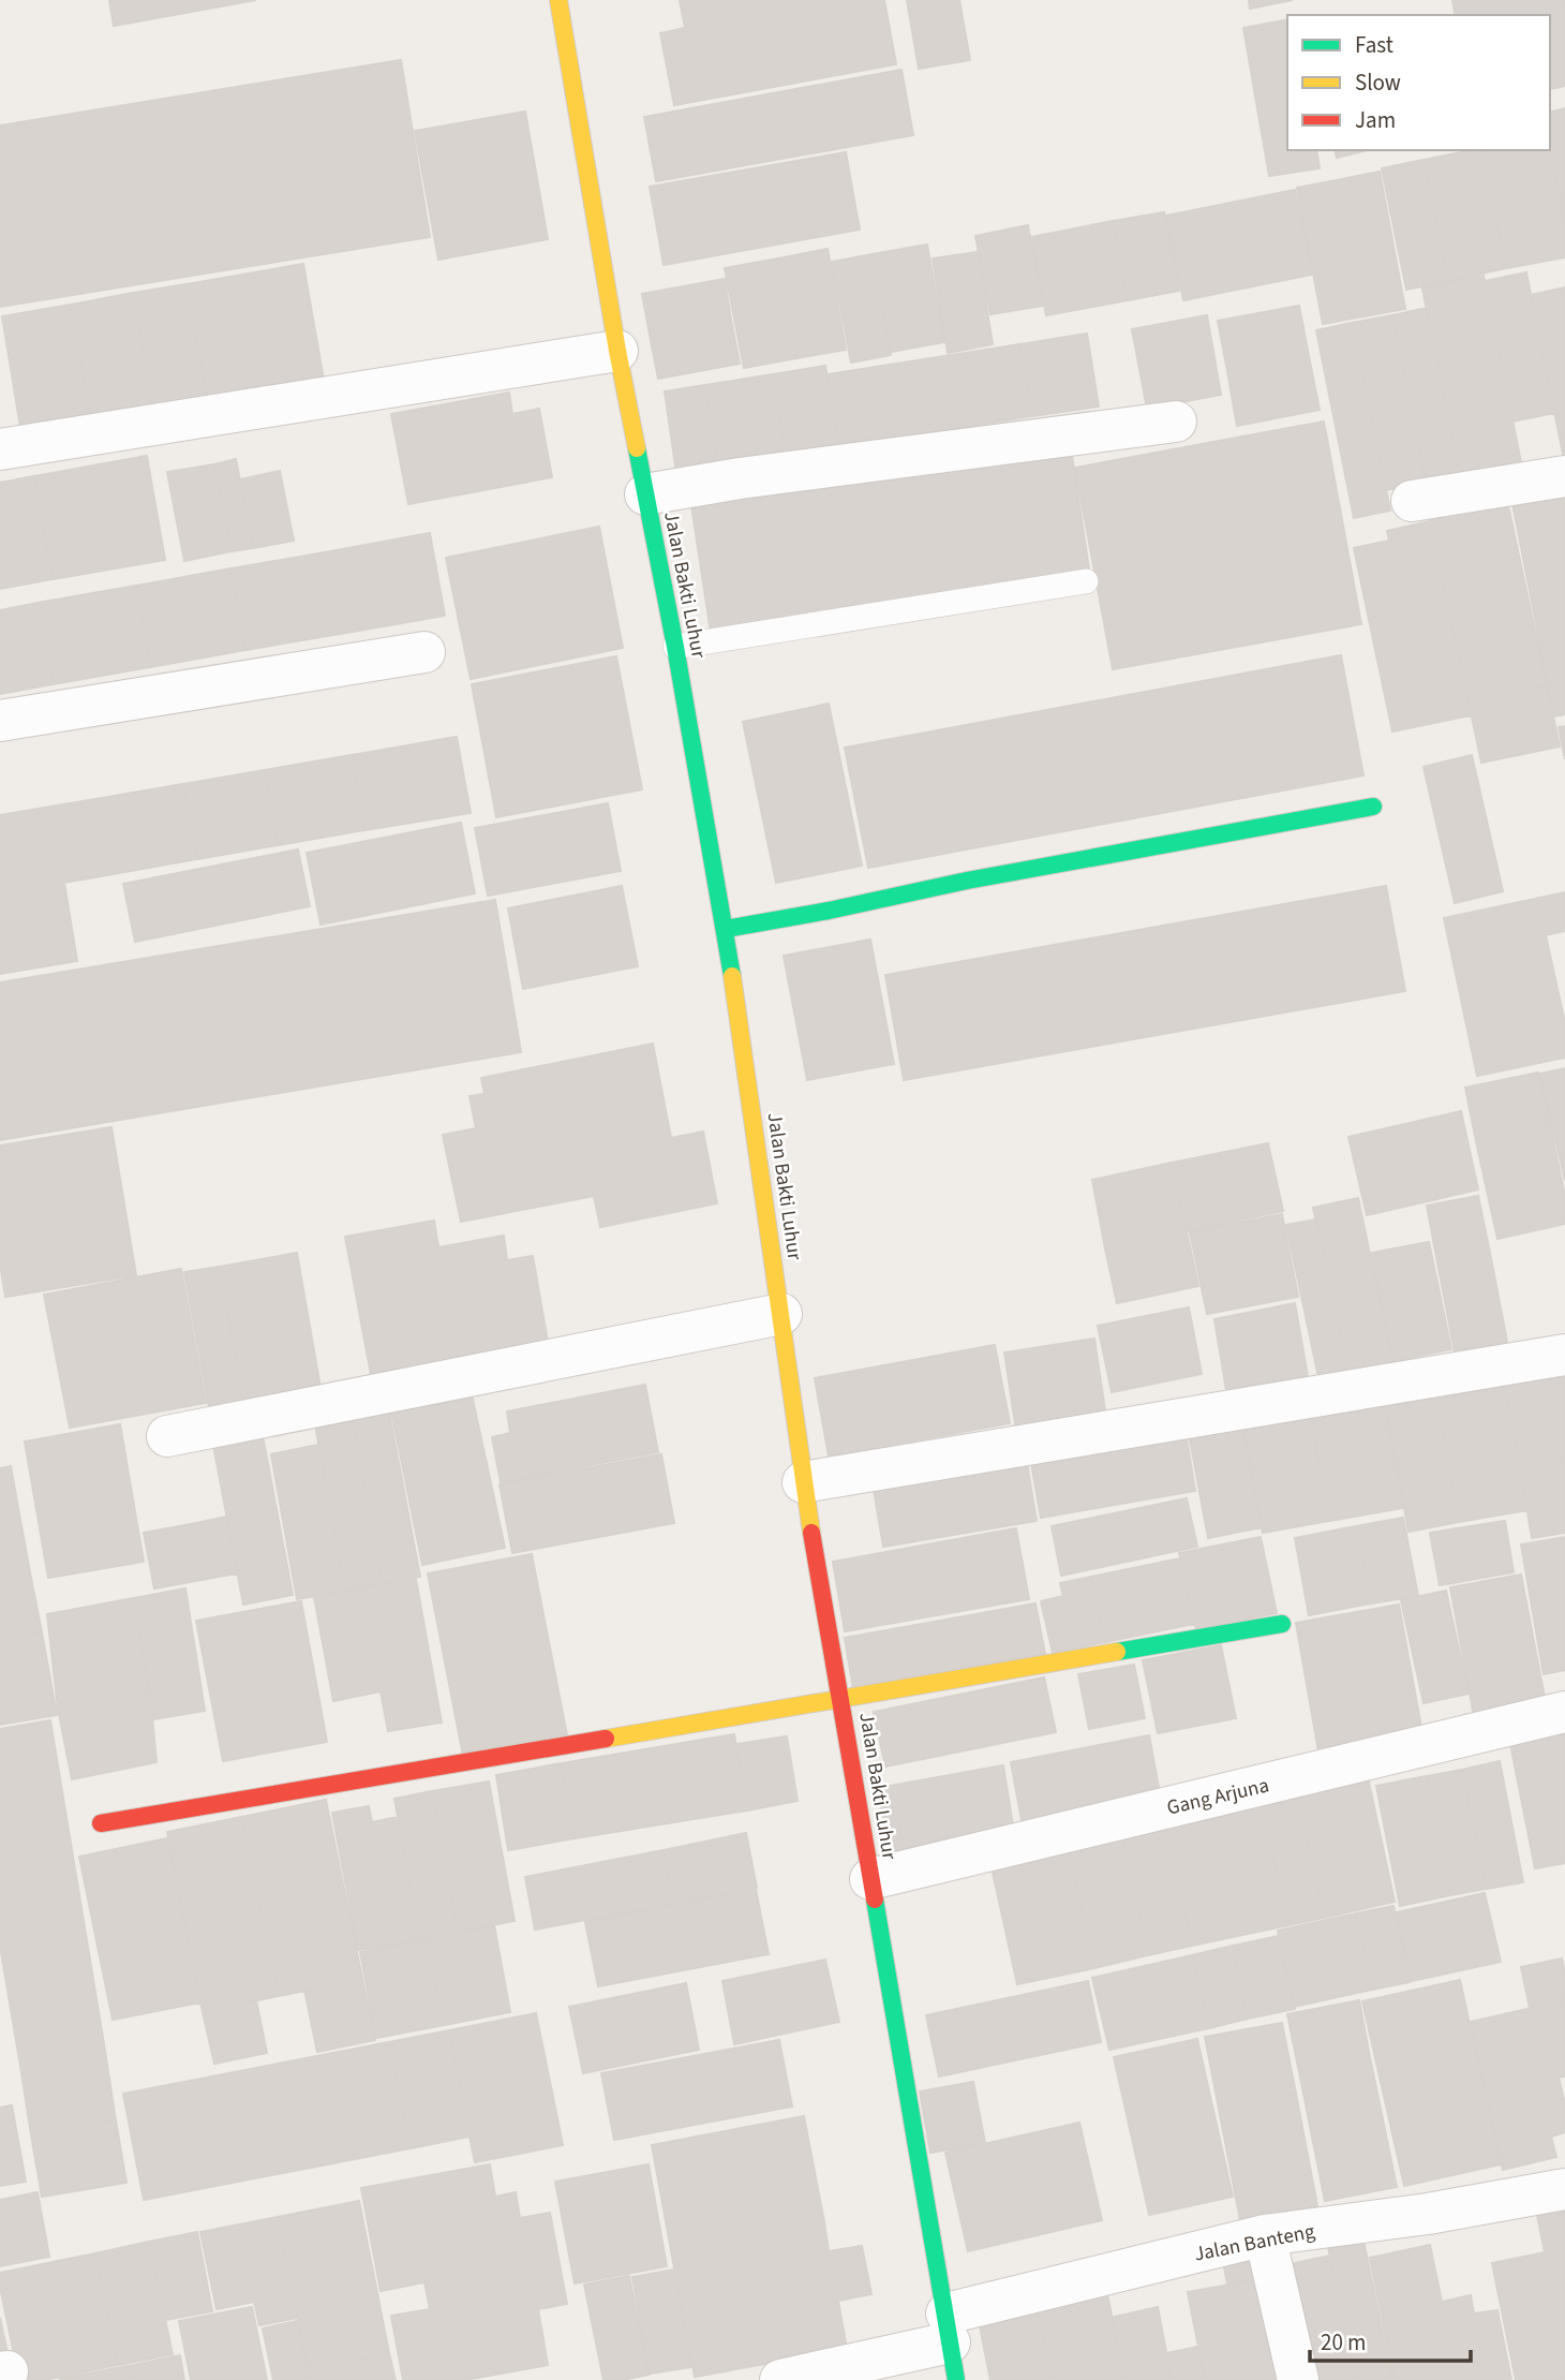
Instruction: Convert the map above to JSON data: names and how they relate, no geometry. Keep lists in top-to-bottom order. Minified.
{"streets":{"street":["Jalan Bakti Luhur","Gang Arjuna","Jalan Banteng"]},"crossings":[["Jalan Bakti Luhur","Gang Arjuna"],["Jalan Bakti Luhur","Jalan Banteng"]],"legend":["Fast","Slow","Jam"],"scale_bar":"20 m"}
